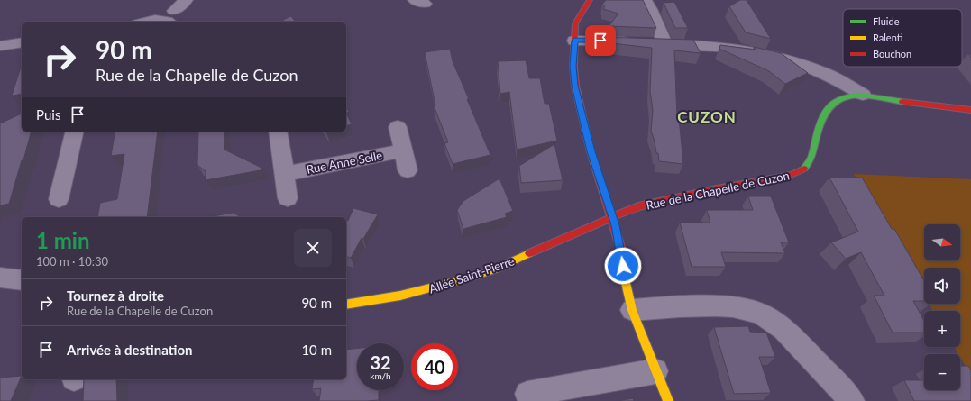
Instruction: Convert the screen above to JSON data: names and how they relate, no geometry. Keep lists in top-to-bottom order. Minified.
{"streets":{"street":["Rue Anne Selle","Rue de la Chapelle de Cuzon","Allée Saint-Pierre"]},"crossings":[["Rue de la Chapelle de Cuzon","Allée Saint-Pierre"]],"districts":["CUZON"],"legend":["Fluide","Ralenti","Bouchon"],"north":"right","page":{"turn":["90 m","Rue de la Chapelle de Cuzon"],"then":"Puis","heading":["1 min","100 m · 10:30"],"map_buttons":["+","−"],"list":[{"name":"Tournez à droite","note":"Rue de la Chapelle de Cuzon","value":"90 m"},{"name":"Arrivée à destination","value":"10 m"}],"speed":"32 km/h","limit":"40"}}
